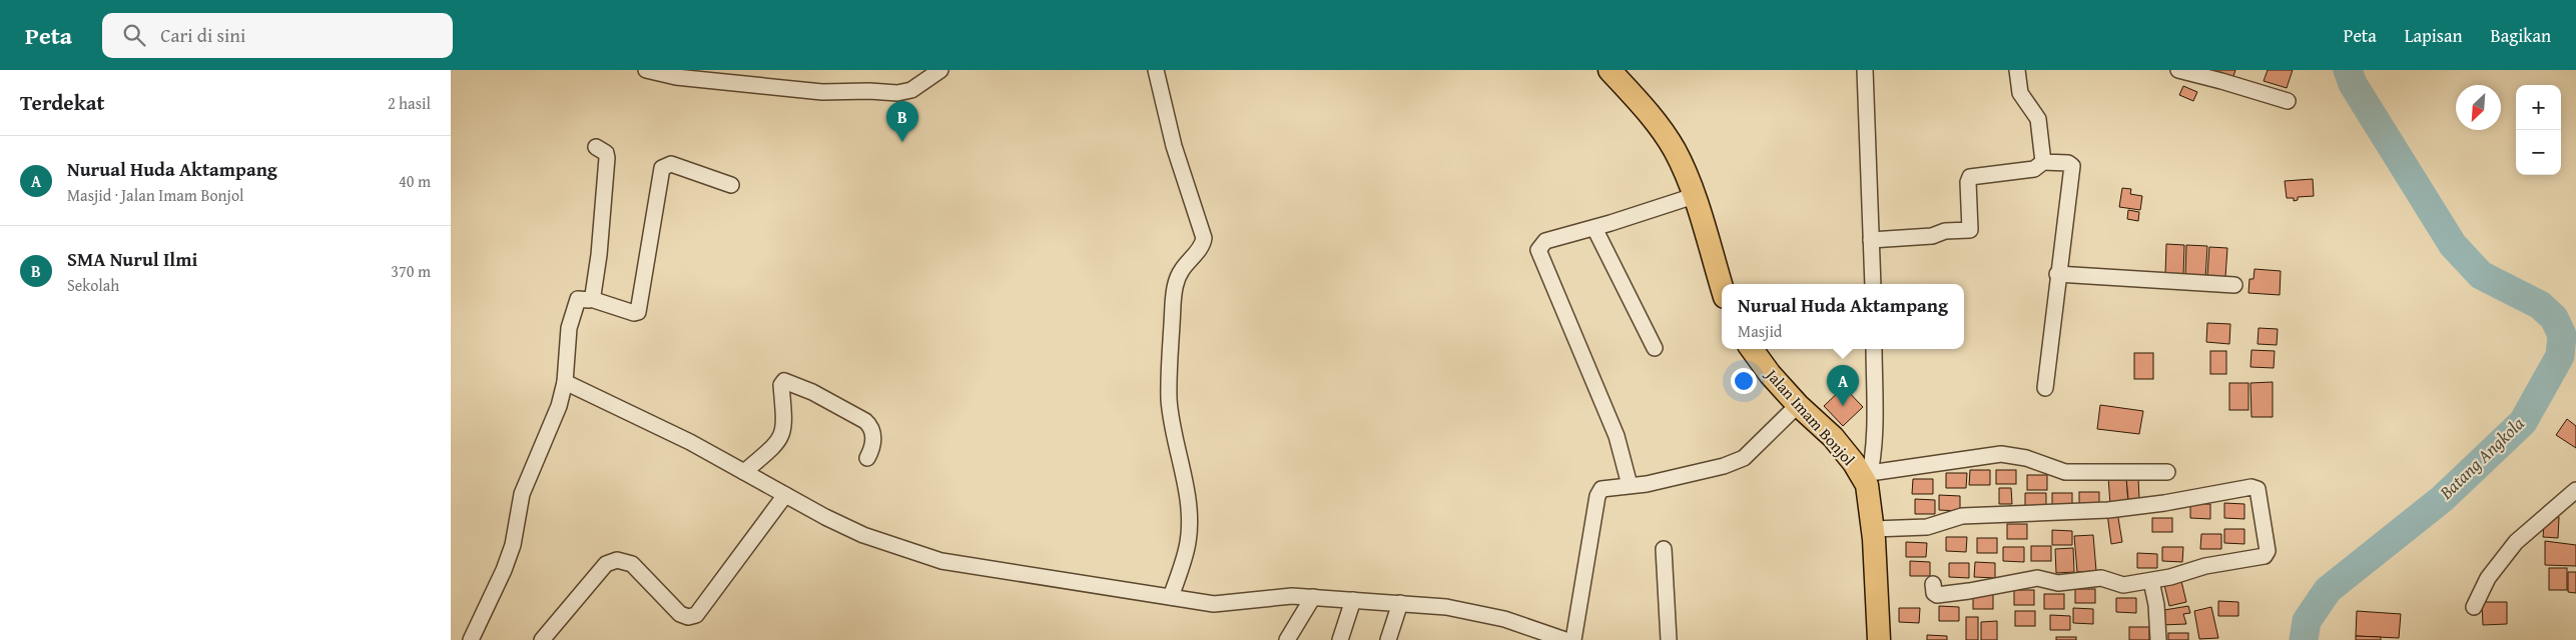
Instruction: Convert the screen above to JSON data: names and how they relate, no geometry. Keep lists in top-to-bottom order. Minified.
{"streets":{"highway":["Jalan Imam Bonjol"]},"water":["Batang Angkola"],"north":"bottom left","page":{"header":"Peta","search":"Cari di sini","nav":["Peta","Lapisan","Bagikan"],"heading":["Terdekat","2 hasil"],"map_buttons":["+","−"],"pins":["B","A"],"list":[{"mark":"A","name":"Nurual Huda Aktampang","note":"Masjid · Jalan Imam Bonjol","value":"40 m"},{"mark":"B","name":"SMA Nurul Ilmi","note":"Sekolah","value":"370 m"}],"popup":["Nurual Huda Aktampang","Masjid"]}}
